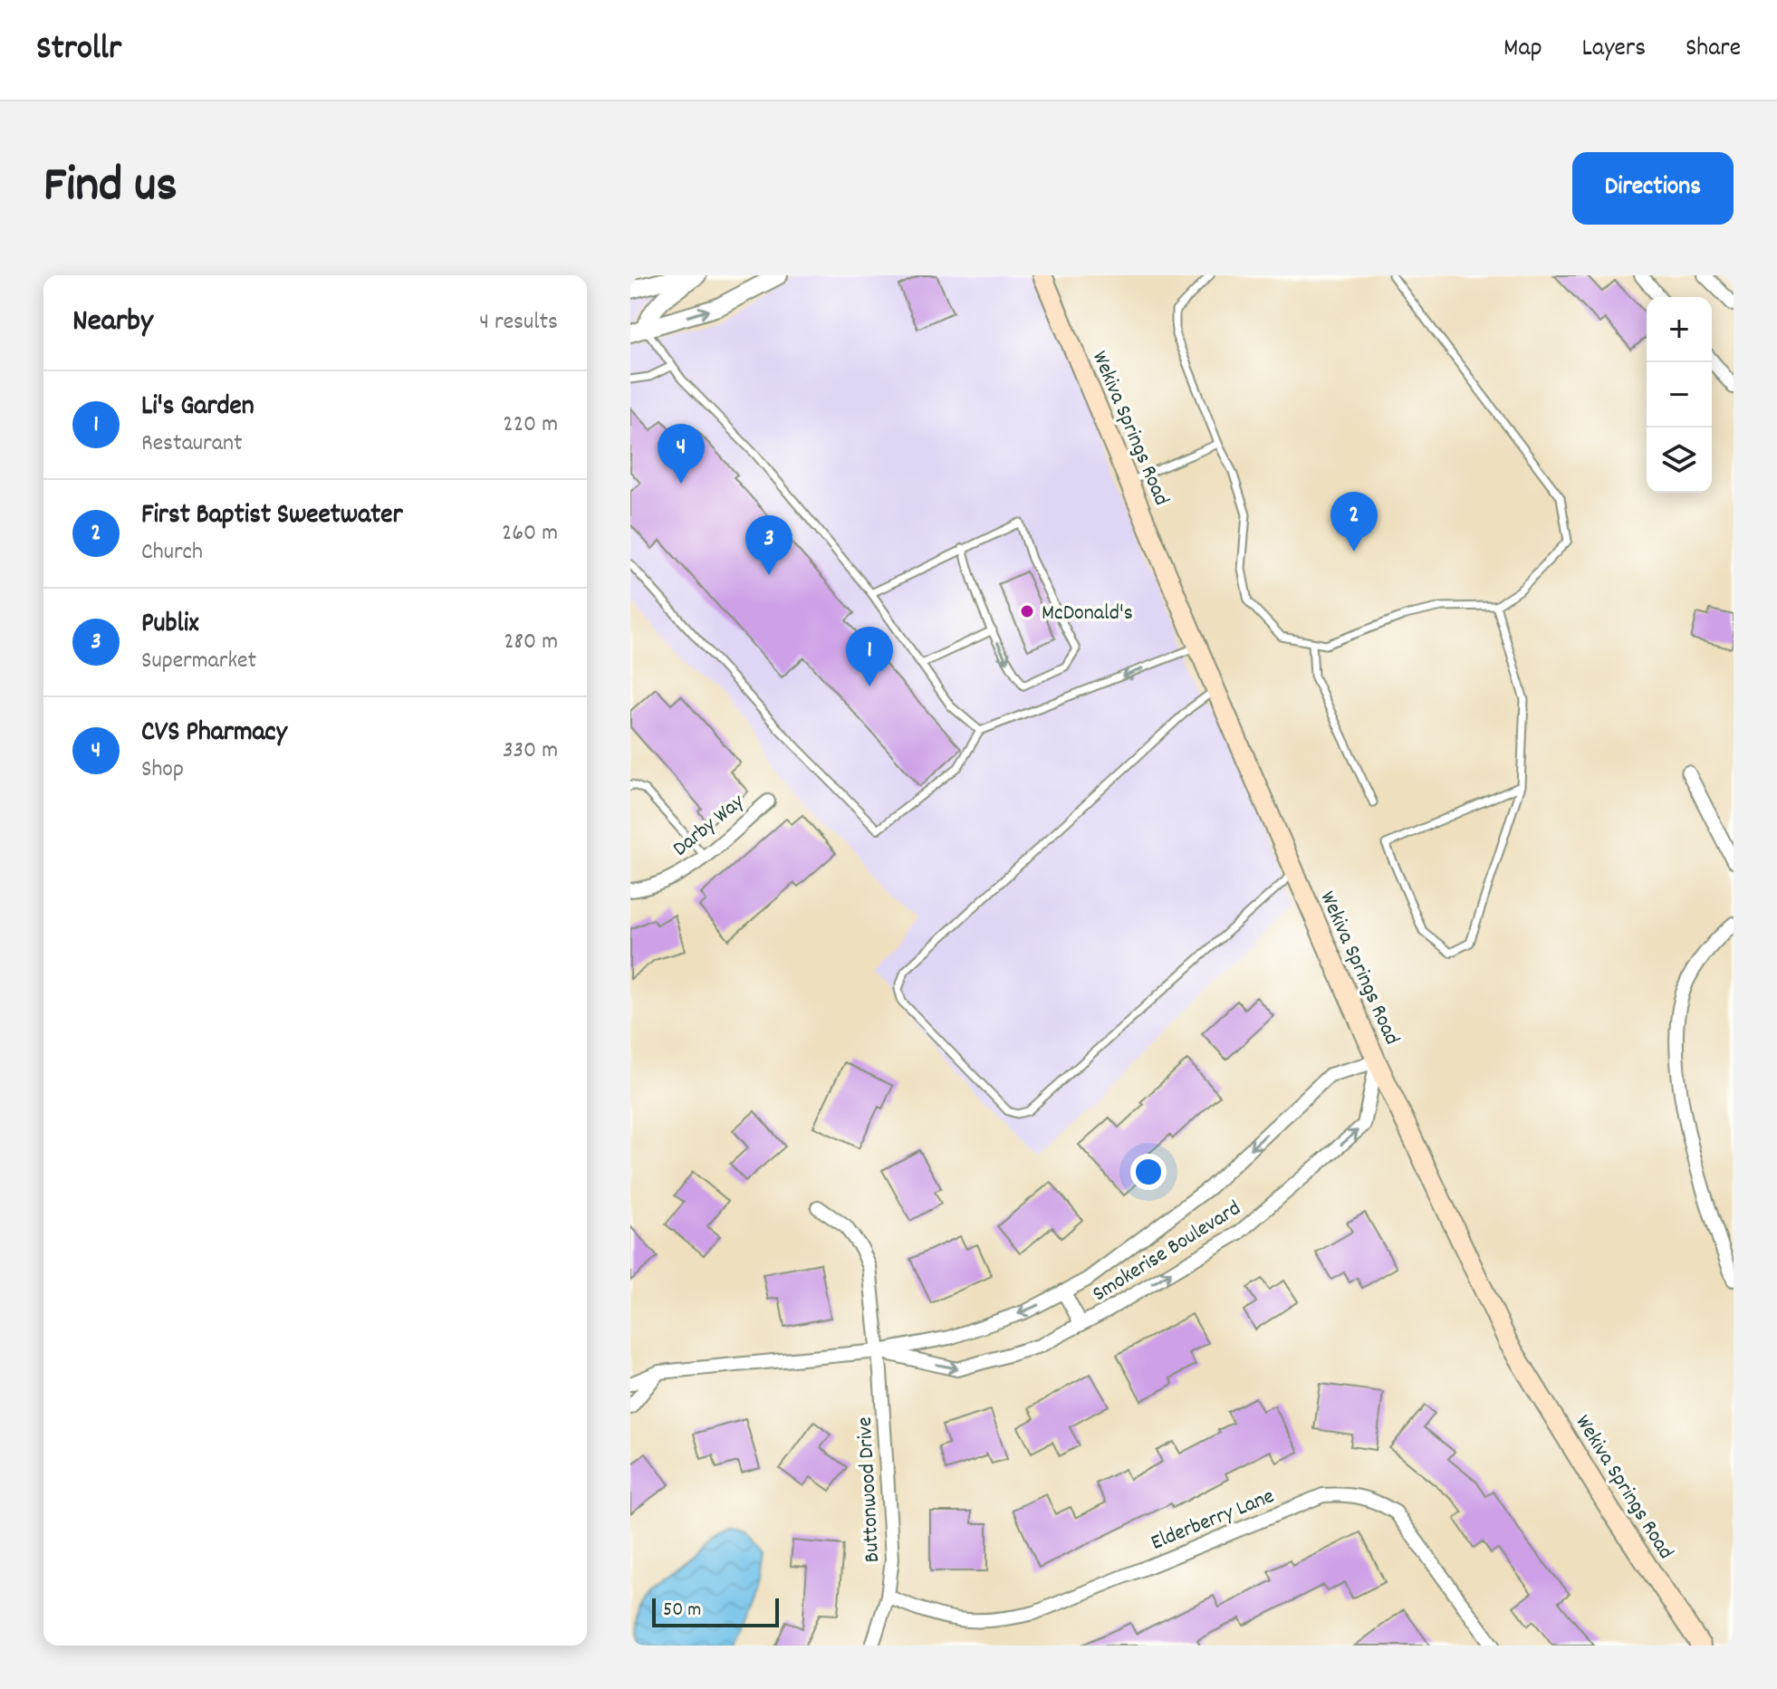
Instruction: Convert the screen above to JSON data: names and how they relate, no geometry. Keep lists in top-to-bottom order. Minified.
{"streets":{"main road":["Wekiva Springs Road"],"street":["Darby Way","Smokerise Boulevard","Buttonwood Drive","Elderberry Lane"]},"crossings":[["Wekiva Springs Road","Smokerise Boulevard"],["Smokerise Boulevard","Buttonwood Drive"],["Buttonwood Drive","Elderberry Lane"]],"places":["McDonald's"],"scale_bar":"50 m","page":{"header":"Strollr","nav":["Map","Layers","Share"],"title":"Find us","buttons":"Directions","heading":["Nearby","4 results"],"map_buttons":["+","−"],"list":[{"mark":"1","name":"Li's Garden","note":"Restaurant","value":"220 m"},{"mark":"2","name":"First Baptist Sweetwater","note":"Church","value":"260 m"},{"mark":"3","name":"Publix","note":"Supermarket","value":"280 m"},{"mark":"4","name":"CVS Pharmacy","note":"Shop","value":"330 m"}],"pins":["4","2","3","1"],"scale":"50 m"}}
